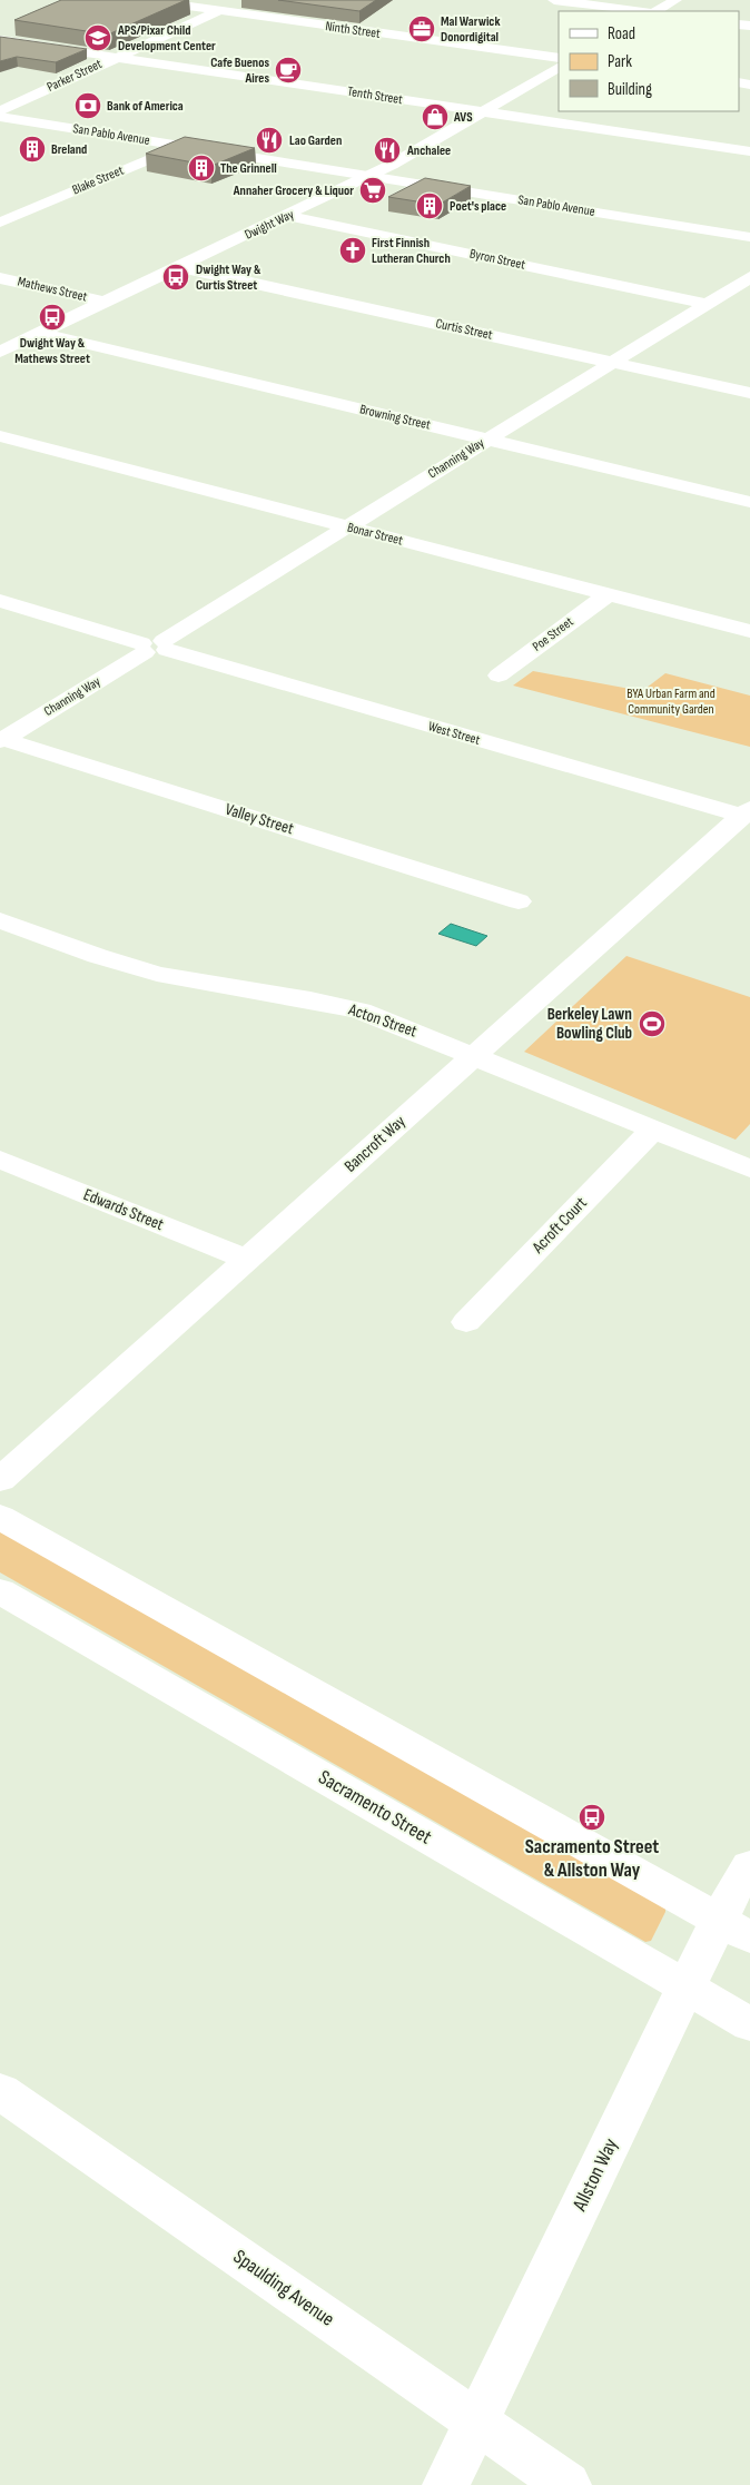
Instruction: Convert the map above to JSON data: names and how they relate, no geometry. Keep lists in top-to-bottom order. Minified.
{"streets":{"street":["Ninth Street","Parker Street","Tenth Street","San Pablo Avenue","Blake Street","Dwight Way","Byron Street","Mathews Street","Curtis Street","Browning Street","Channing Way","Bonar Street","Poe Street","West Street","Valley Street","Acton Street","Bancroft Way","Edwards Street","Acroft Court","Sacramento Street","Allston Way","Spaulding Avenue"]},"crossings":[["Ninth Street","Parker Street"],["Parker Street","Tenth Street"],["Parker Street","San Pablo Avenue"],["Tenth Street","Dwight Way"],["San Pablo Avenue","Blake Street"],["San Pablo Avenue","Dwight Way"],["Dwight Way","Byron Street"],["Dwight Way","Mathews Street"],["Dwight Way","Curtis Street"],["Dwight Way","Browning Street"],["Byron Street","Channing Way"],["Curtis Street","Channing Way"],["Browning Street","Channing Way"],["Channing Way","Bonar Street"],["Channing Way","West Street"],["Channing Way","Valley Street"],["Bonar Street","Poe Street"],["West Street","Bancroft Way"],["Acton Street","Bancroft Way"],["Acton Street","Acroft Court"],["Bancroft Way","Edwards Street"],["Sacramento Street","Allston Way"],["Allston Way","Spaulding Avenue"]],"parks":["BYA Urban Farm and Community Garden"],"places":{"office":["Mal Warwick Donordigital"],"school or university":["APS/Pixar Child Development Center"],"cafe":["Cafe Buenos Aires"],"bank":["Bank of America"],"shop":["AVS"],"restaurant":["Lao Garden","Anchalee"],"building":["Breland","The Grinnell","Poet's place"],"supermarket":["Annaher Grocery & Liquor"],"church":["First Finnish Lutheran Church"],"bus stop":["Dwight Way & Curtis Street","Dwight Way & Mathews Street","Sacramento Street & Allston Way"],"sports":["Berkeley Lawn Bowling Club"]},"legend":["Road","Park","Building"]}
